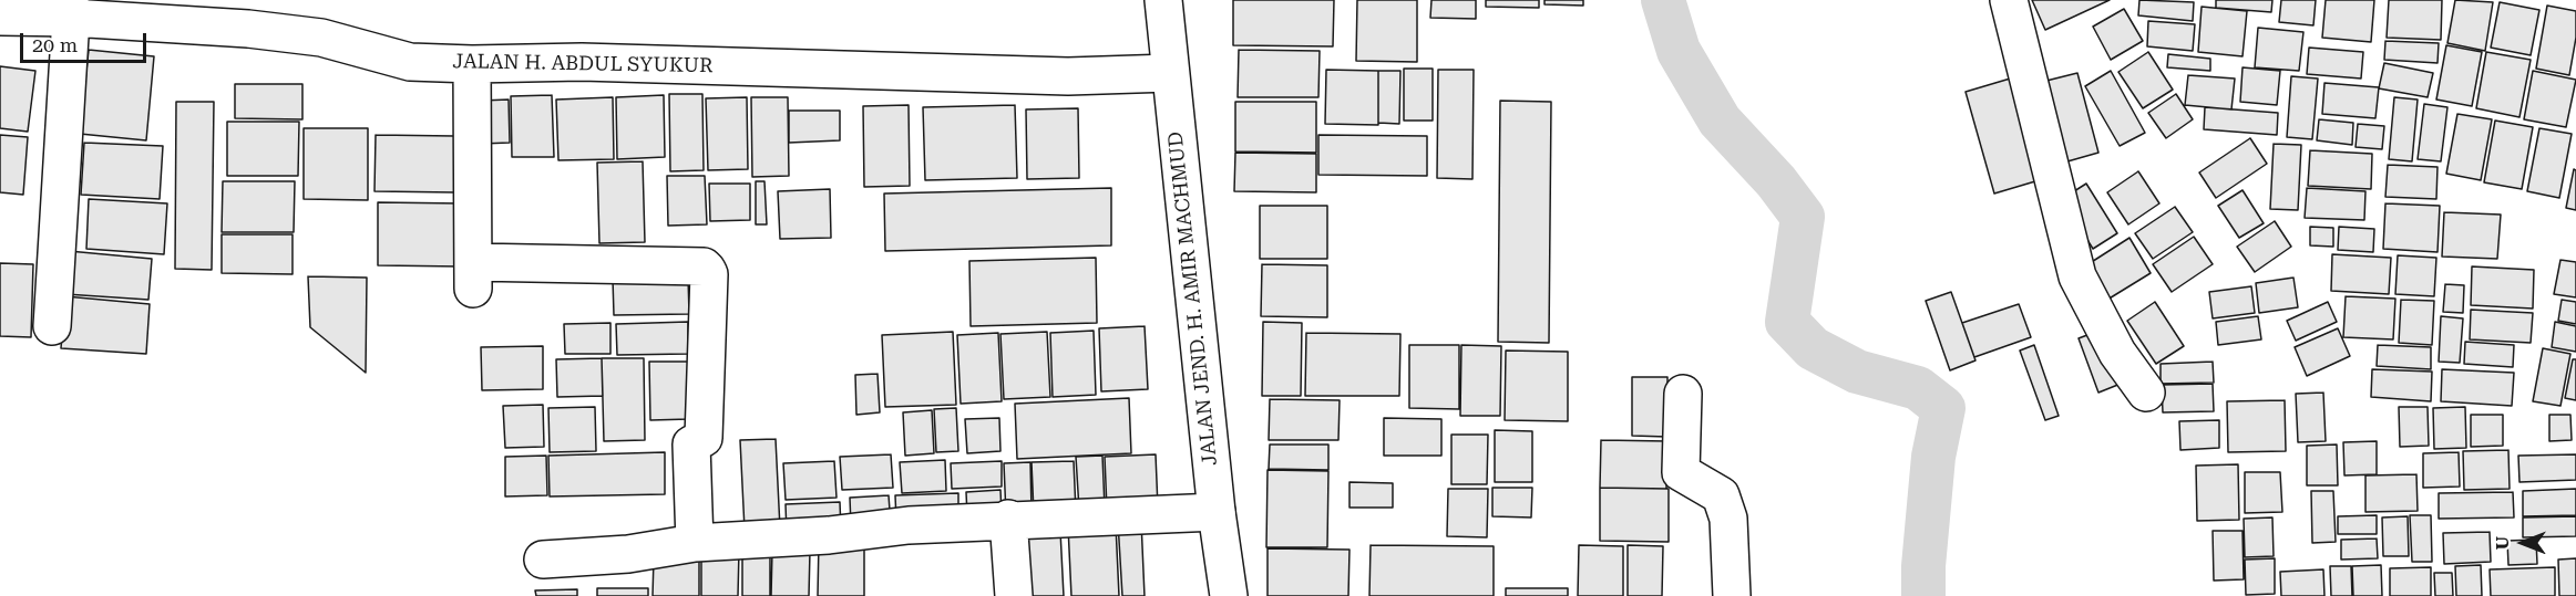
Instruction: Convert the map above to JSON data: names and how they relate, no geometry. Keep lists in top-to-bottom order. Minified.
{"streets":{"main road":["JALAN H. ABDUL SYUKUR","JALAN JEND. H. AMIR MACHMUD"]},"crossings":[["JALAN H. ABDUL SYUKUR","JALAN JEND. H. AMIR MACHMUD"]],"scale_bar":"20 m","north":"left"}
